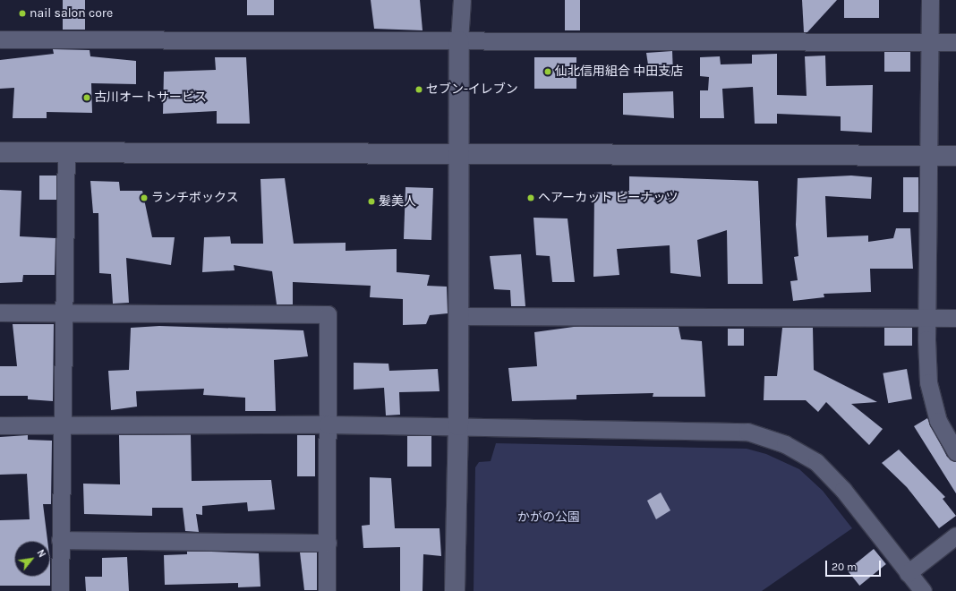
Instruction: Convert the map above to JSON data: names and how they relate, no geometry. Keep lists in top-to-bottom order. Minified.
{"parks":["かがの公園"],"places":["nail salon core","仙北信用組合 中田支店","セブン-イレブン","古川オートサービス","ランチボックス","ヘアーカット ピーナッツ","髪美人"],"scale_bar":"20 m","north":"top right"}
